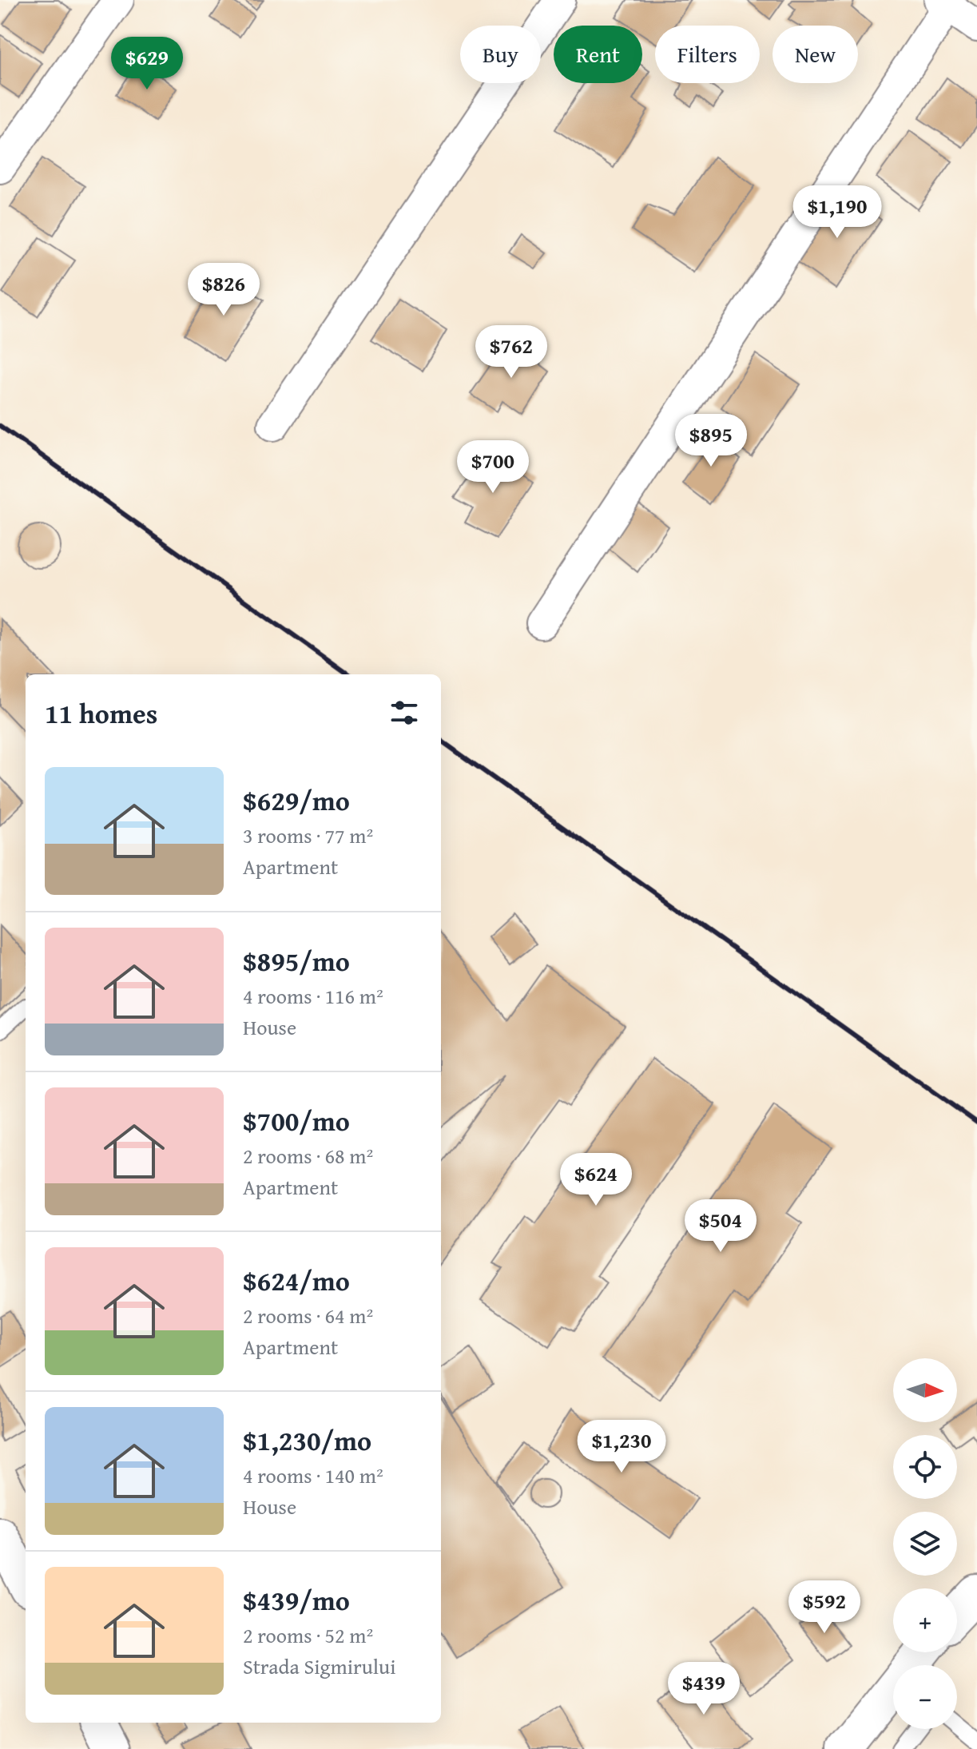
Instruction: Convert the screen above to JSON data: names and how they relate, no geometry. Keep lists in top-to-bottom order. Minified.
{"north":"right","page":{"chip":["Buy","Rent","Filters","New"],"price":["$629","$1,190","$826","$762","$895","$700","$624","$504","$1,230","$592","$439"],"heading":"11 homes","list":[{"name":"$629/mo","note":"3 rooms · 77 m² · Apartment"},{"name":"$895/mo","note":"4 rooms · 116 m² · House"},{"name":"$700/mo","note":"2 rooms · 68 m² · Apartment"},{"name":"$624/mo","note":"2 rooms · 64 m² · Apartment"},{"name":"$1,230/mo","note":"4 rooms · 140 m² · House"},{"name":"$439/mo","note":"2 rooms · 52 m² · Strada Sigmirului"}],"map_buttons":["+","−"]}}
